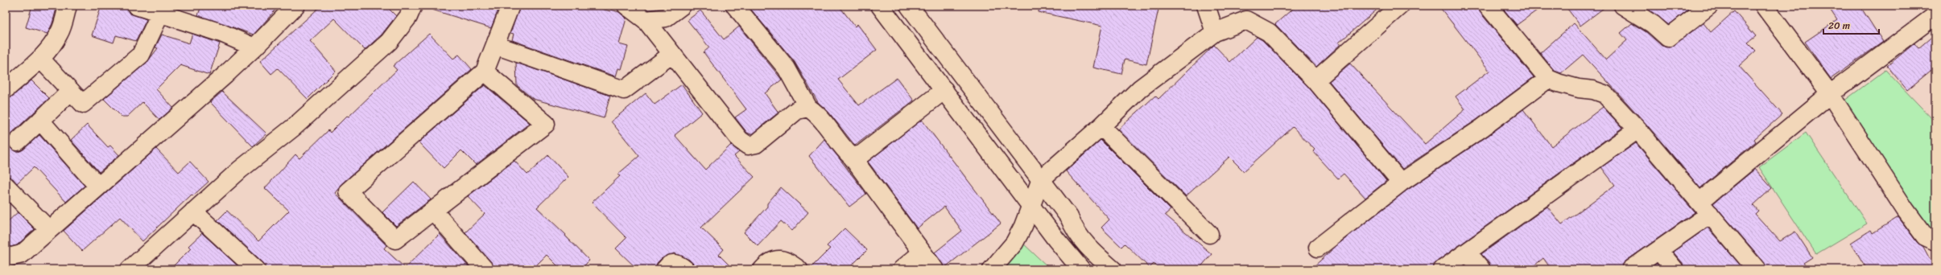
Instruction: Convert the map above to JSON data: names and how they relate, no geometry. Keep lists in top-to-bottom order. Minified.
{"scale_bar":"20 m"}
